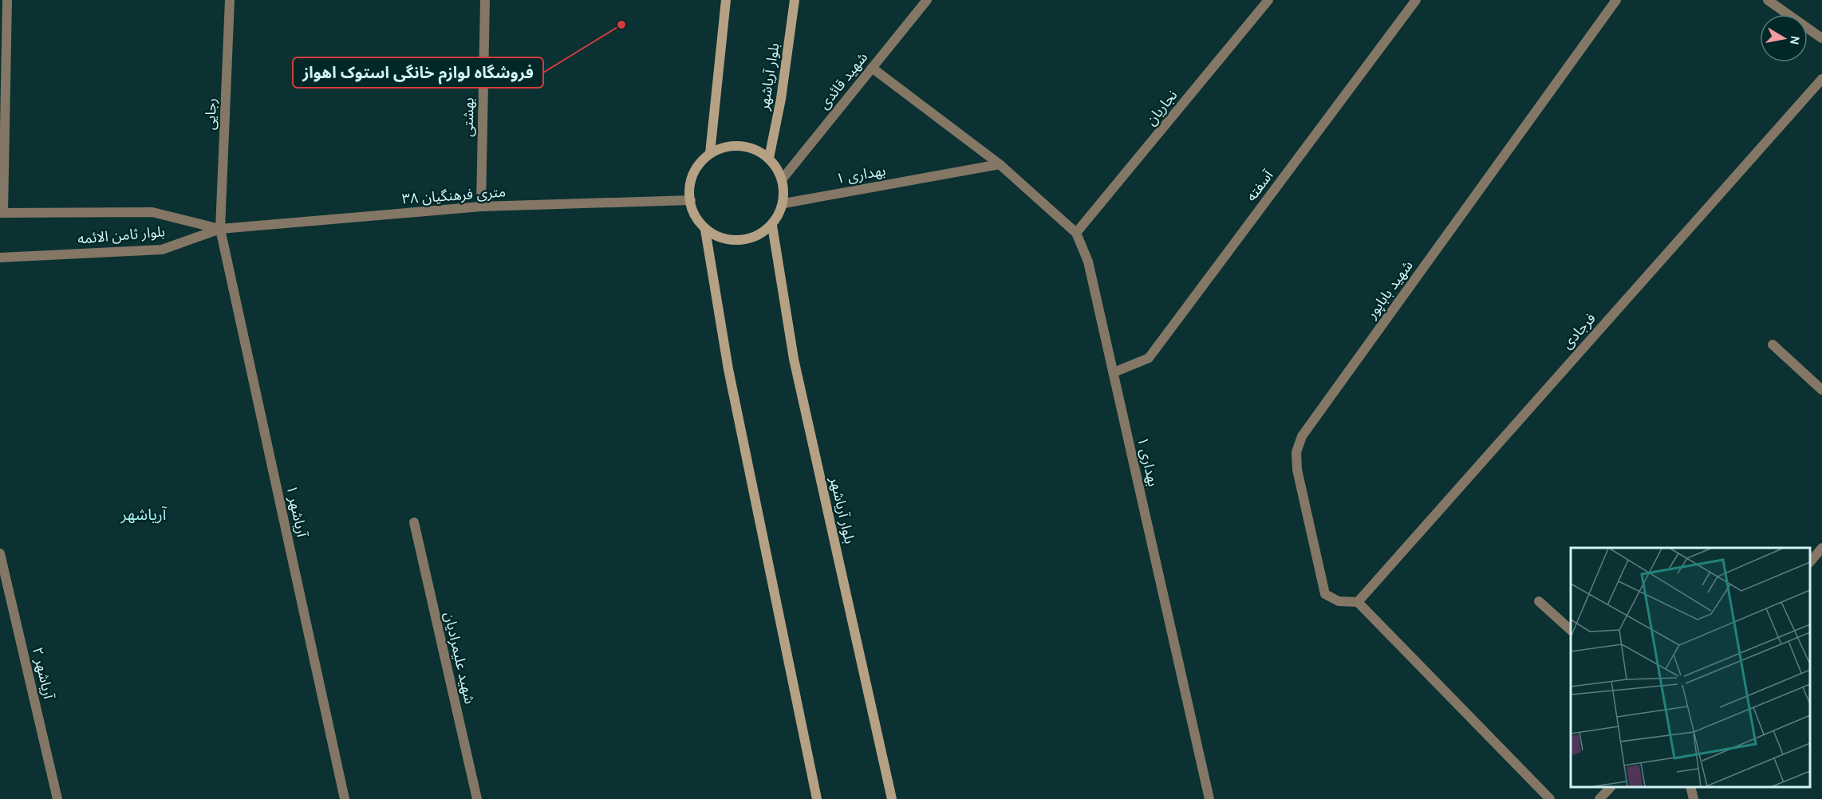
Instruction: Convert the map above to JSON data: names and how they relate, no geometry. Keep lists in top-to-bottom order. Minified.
{"streets":{"street":["بلوار آریاشهر","شهید قائدی","نجاریان","رجایی","بهشتی","بهداری ۱","آسفته","۳۸ متری فرهنگیان","بلوار ثامن الائمه","شهید باباپور","فرجادی","آریاشهر ۱","شهید علیمرادیان","آریاشهر ۲"]},"crossings":[["بلوار آریاشهر","شهید قائدی"],["بلوار آریاشهر","بهداری ۱"],["بلوار آریاشهر","۳۸ متری فرهنگیان"],["شهید قائدی","بهداری ۱"],["شهید قائدی","۳۸ متری فرهنگیان"],["نجاریان","بهداری ۱"],["رجایی","۳۸ متری فرهنگیان"],["رجایی","بلوار ثامن الائمه"],["رجایی","آریاشهر ۱"],["بهشتی","۳۸ متری فرهنگیان"],["بهداری ۱","آسفته"],["بهداری ۱","۳۸ متری فرهنگیان"],["۳۸ متری فرهنگیان","بلوار ثامن الائمه"],["۳۸ متری فرهنگیان","آریاشهر ۱"],["بلوار ثامن الائمه","آریاشهر ۱"],["شهید باباپور","فرجادی"]],"districts":["آریاشهر"],"places":["فروشگاه لوازم خانگی استوک اهواز"],"north":"right"}
